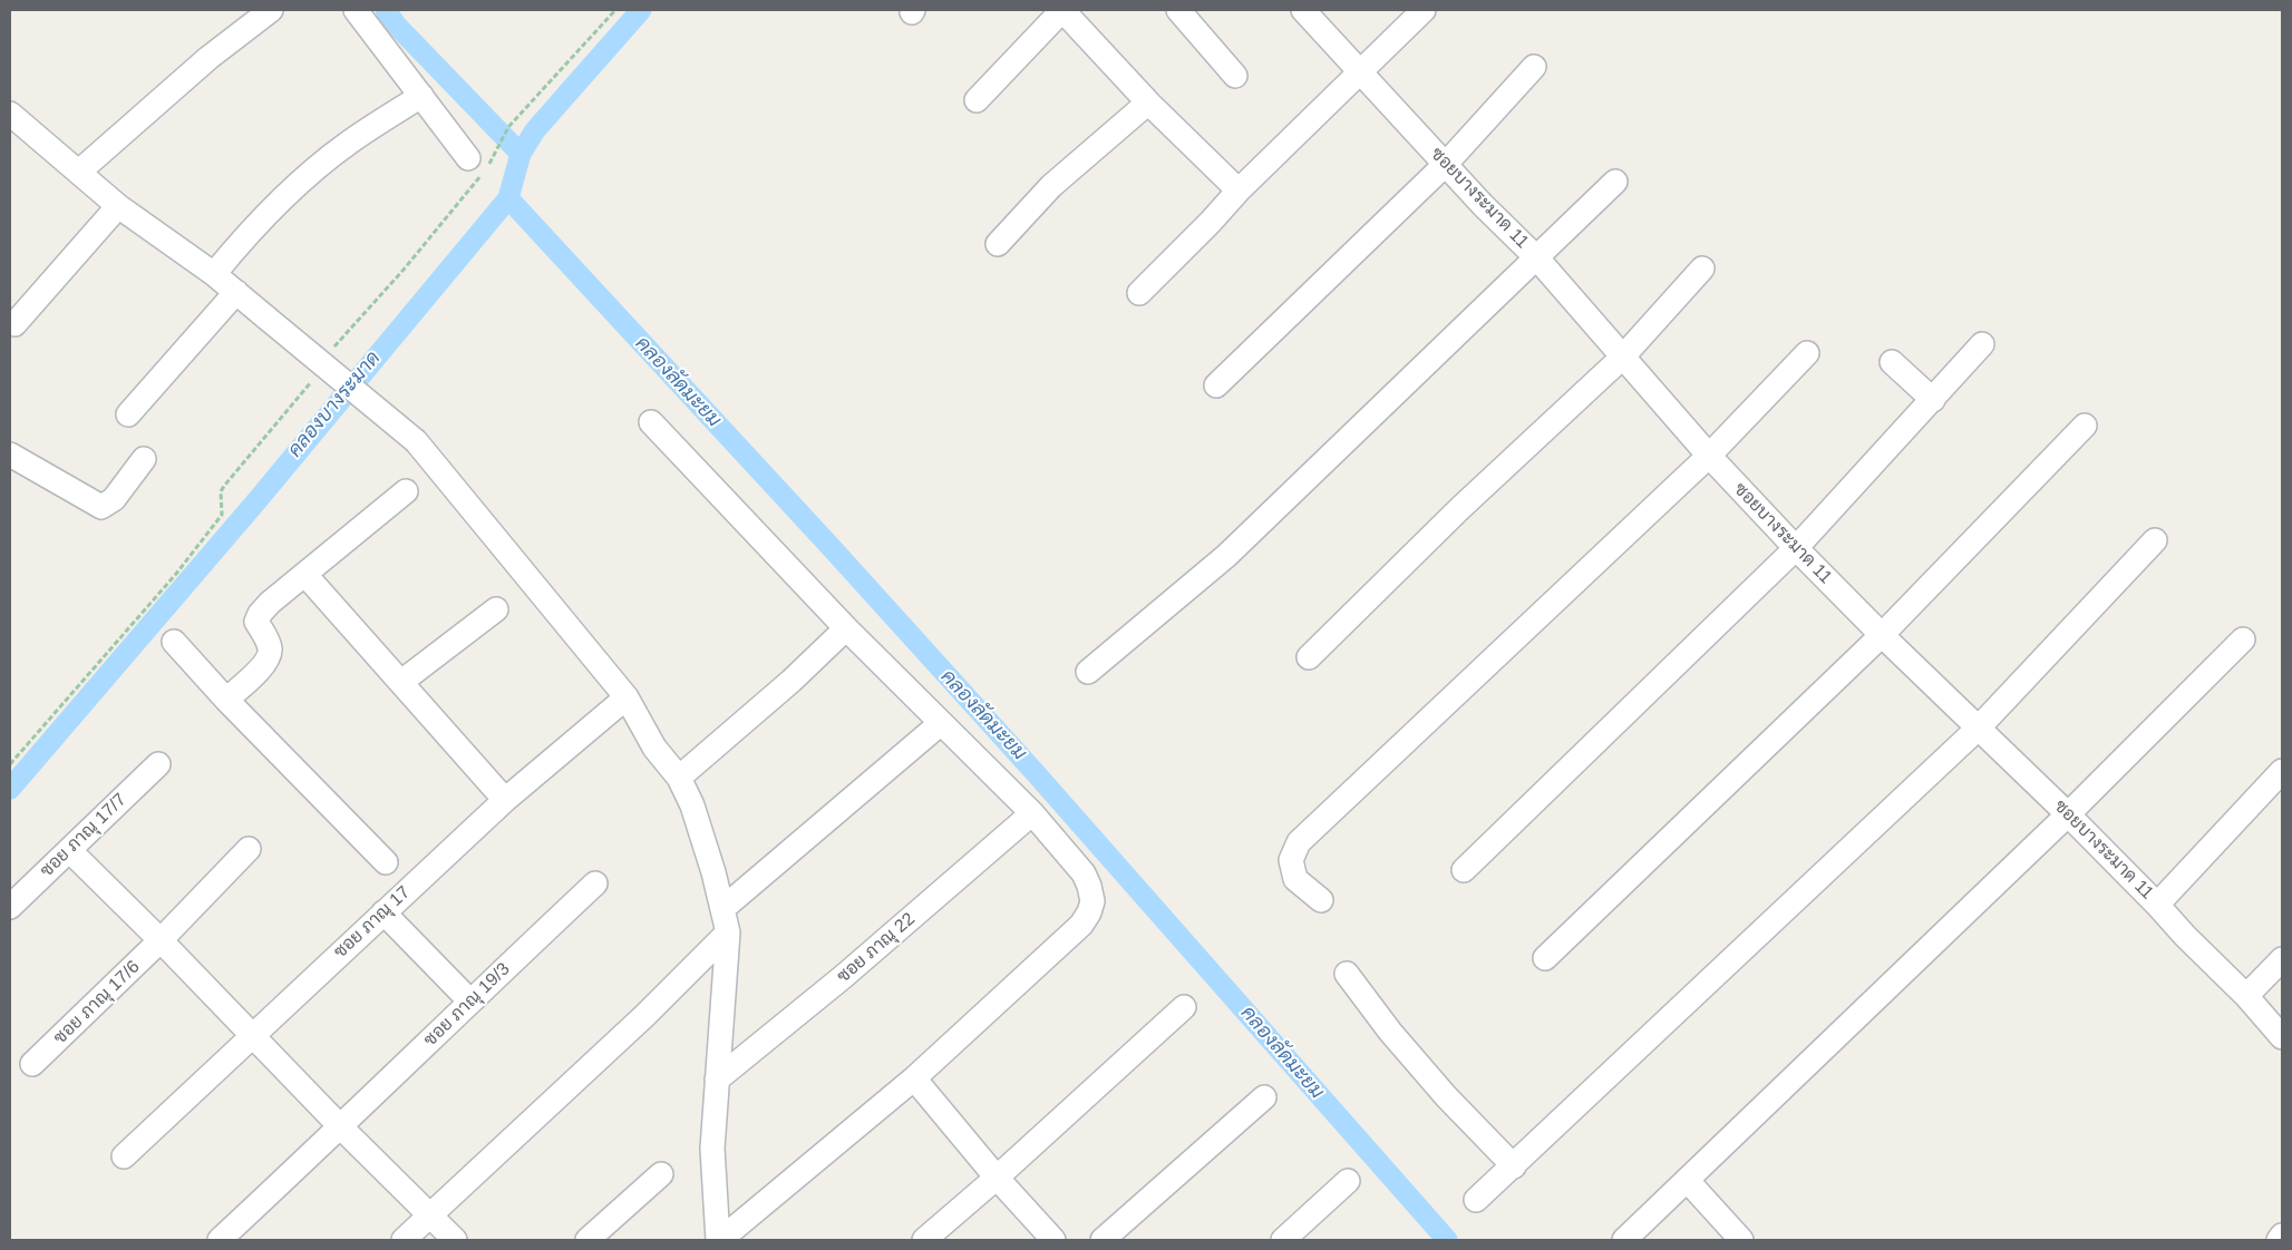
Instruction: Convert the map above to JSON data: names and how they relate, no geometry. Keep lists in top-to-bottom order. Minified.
{"streets":{"street":["ซอยบางระมาด 11","ซอย ภาณุ 17/7","ซอย ภาณุ 17","ซอย ภาณุ 22","ซอย ภาณุ 17/6","ซอย ภาณุ 19/3"]},"water":["คลองลัดมะยม","คลองบางระมาด"]}
